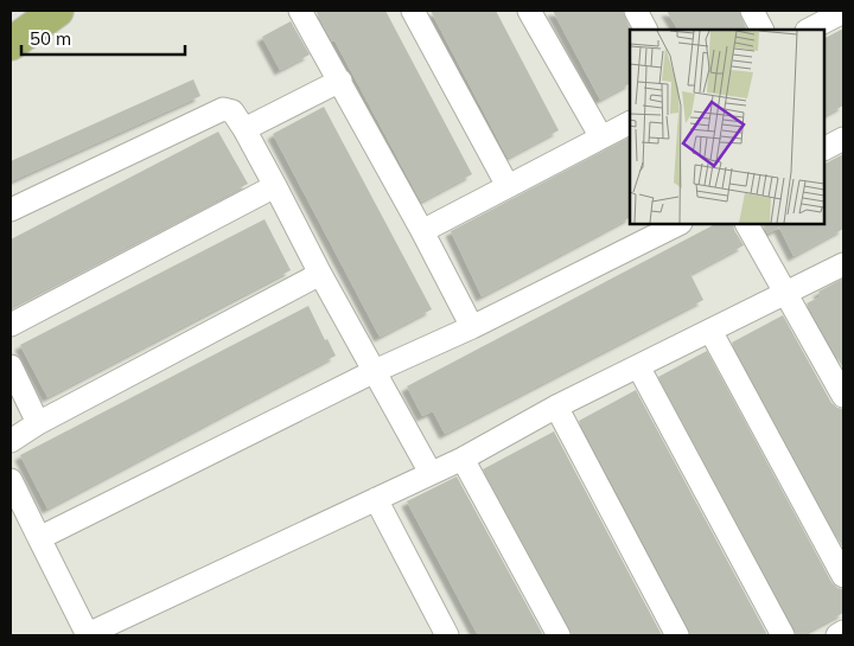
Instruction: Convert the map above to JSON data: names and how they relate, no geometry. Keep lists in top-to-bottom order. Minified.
{"scale_bar":"50 m"}
